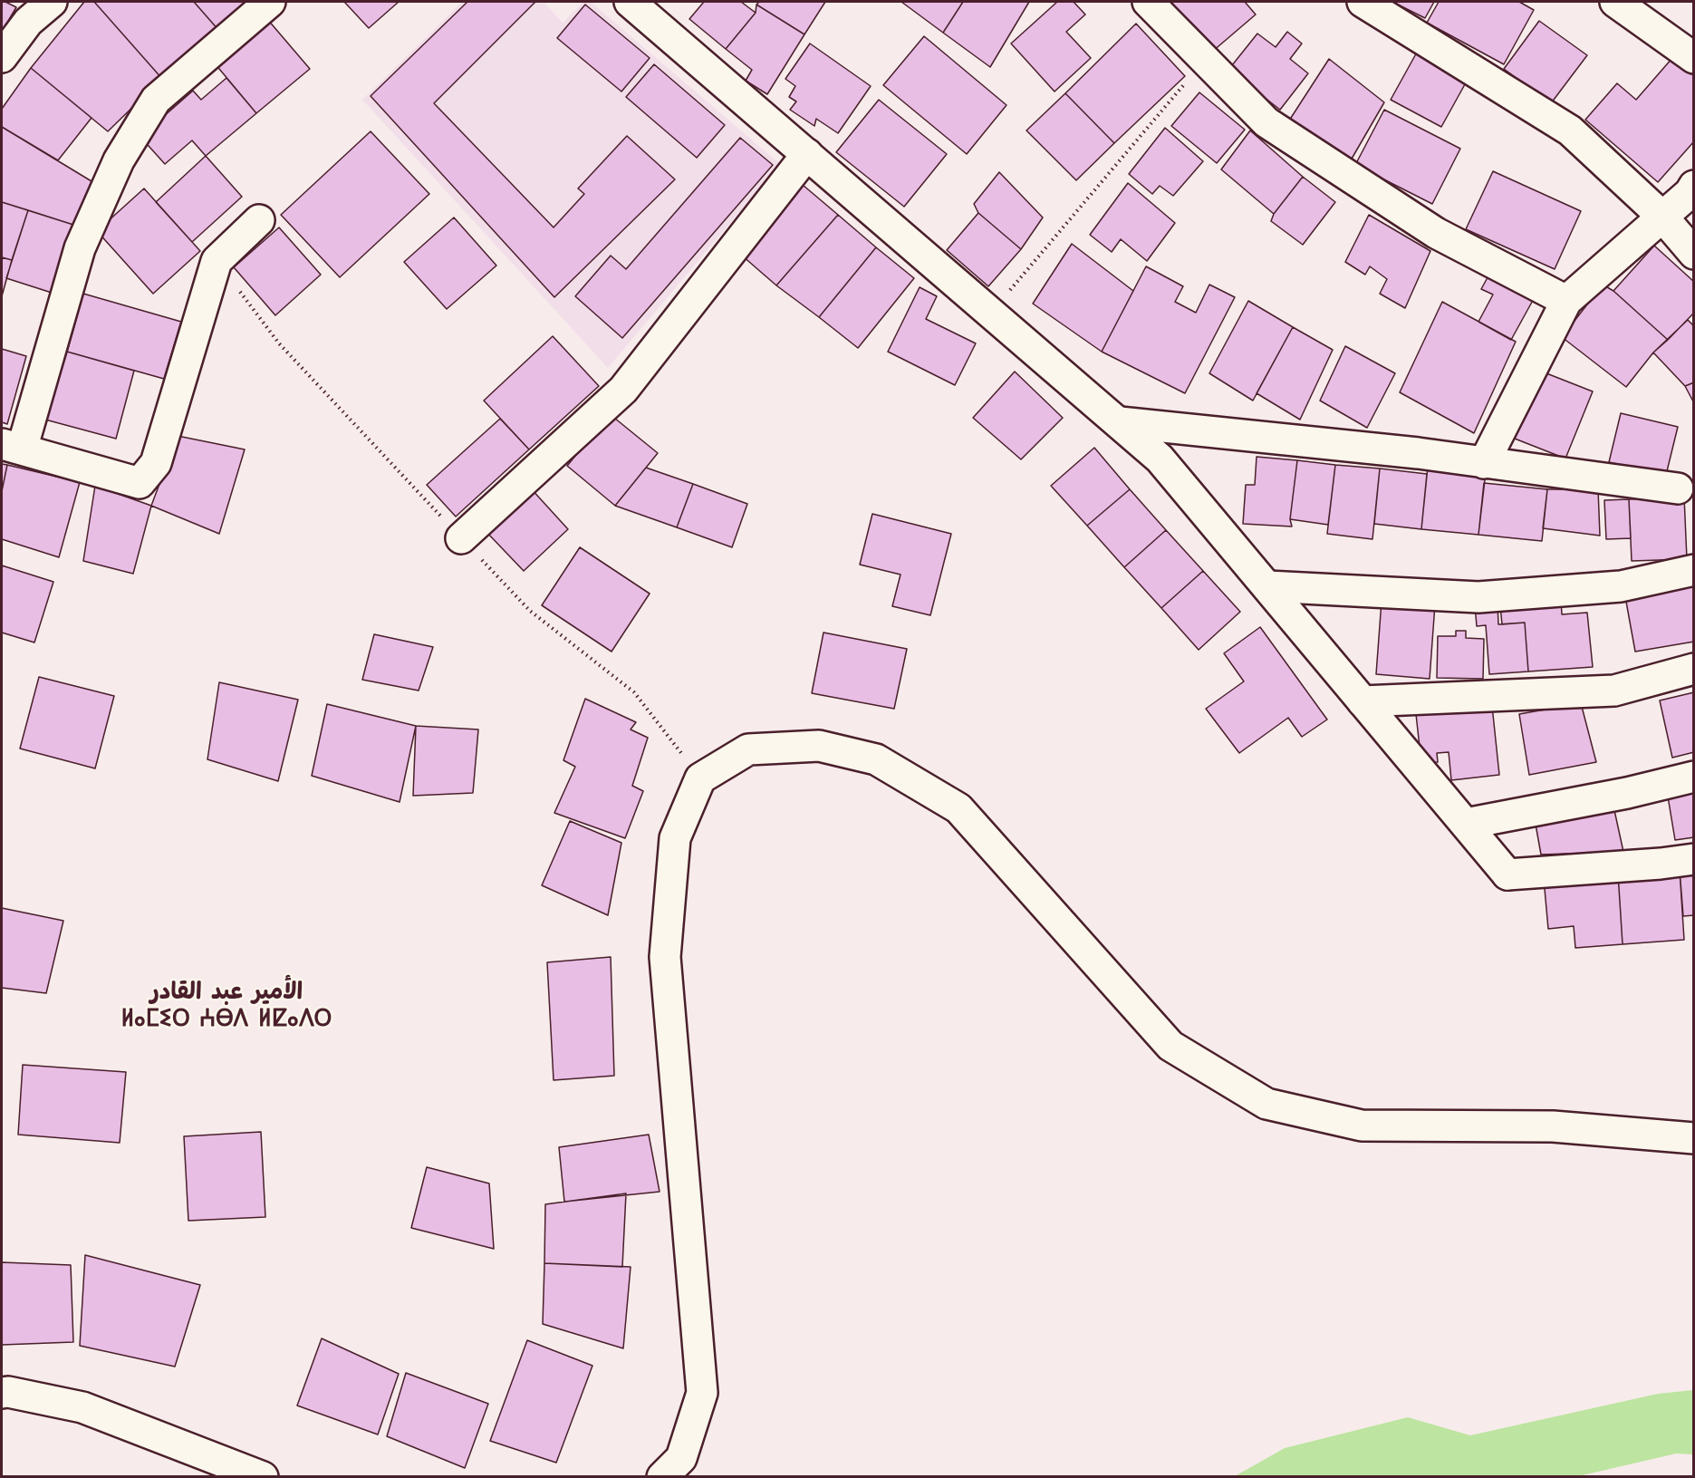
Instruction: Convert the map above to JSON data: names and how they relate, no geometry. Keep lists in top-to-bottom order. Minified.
{"districts":["الأمير عبد القادر ⵍⴰⵎⵉⵔ ⵄⴱⴷ ⵍⵇⴰⴷⵔ"]}
